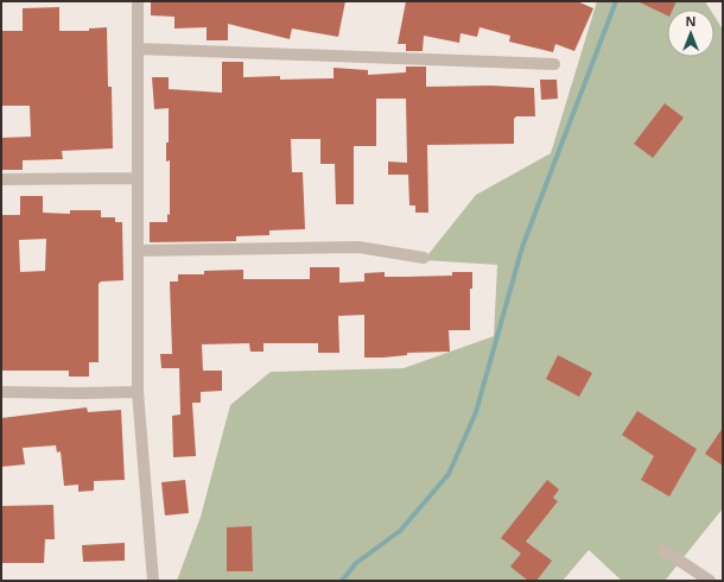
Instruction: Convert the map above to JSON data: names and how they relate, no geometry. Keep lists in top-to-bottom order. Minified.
{"north":"top"}
